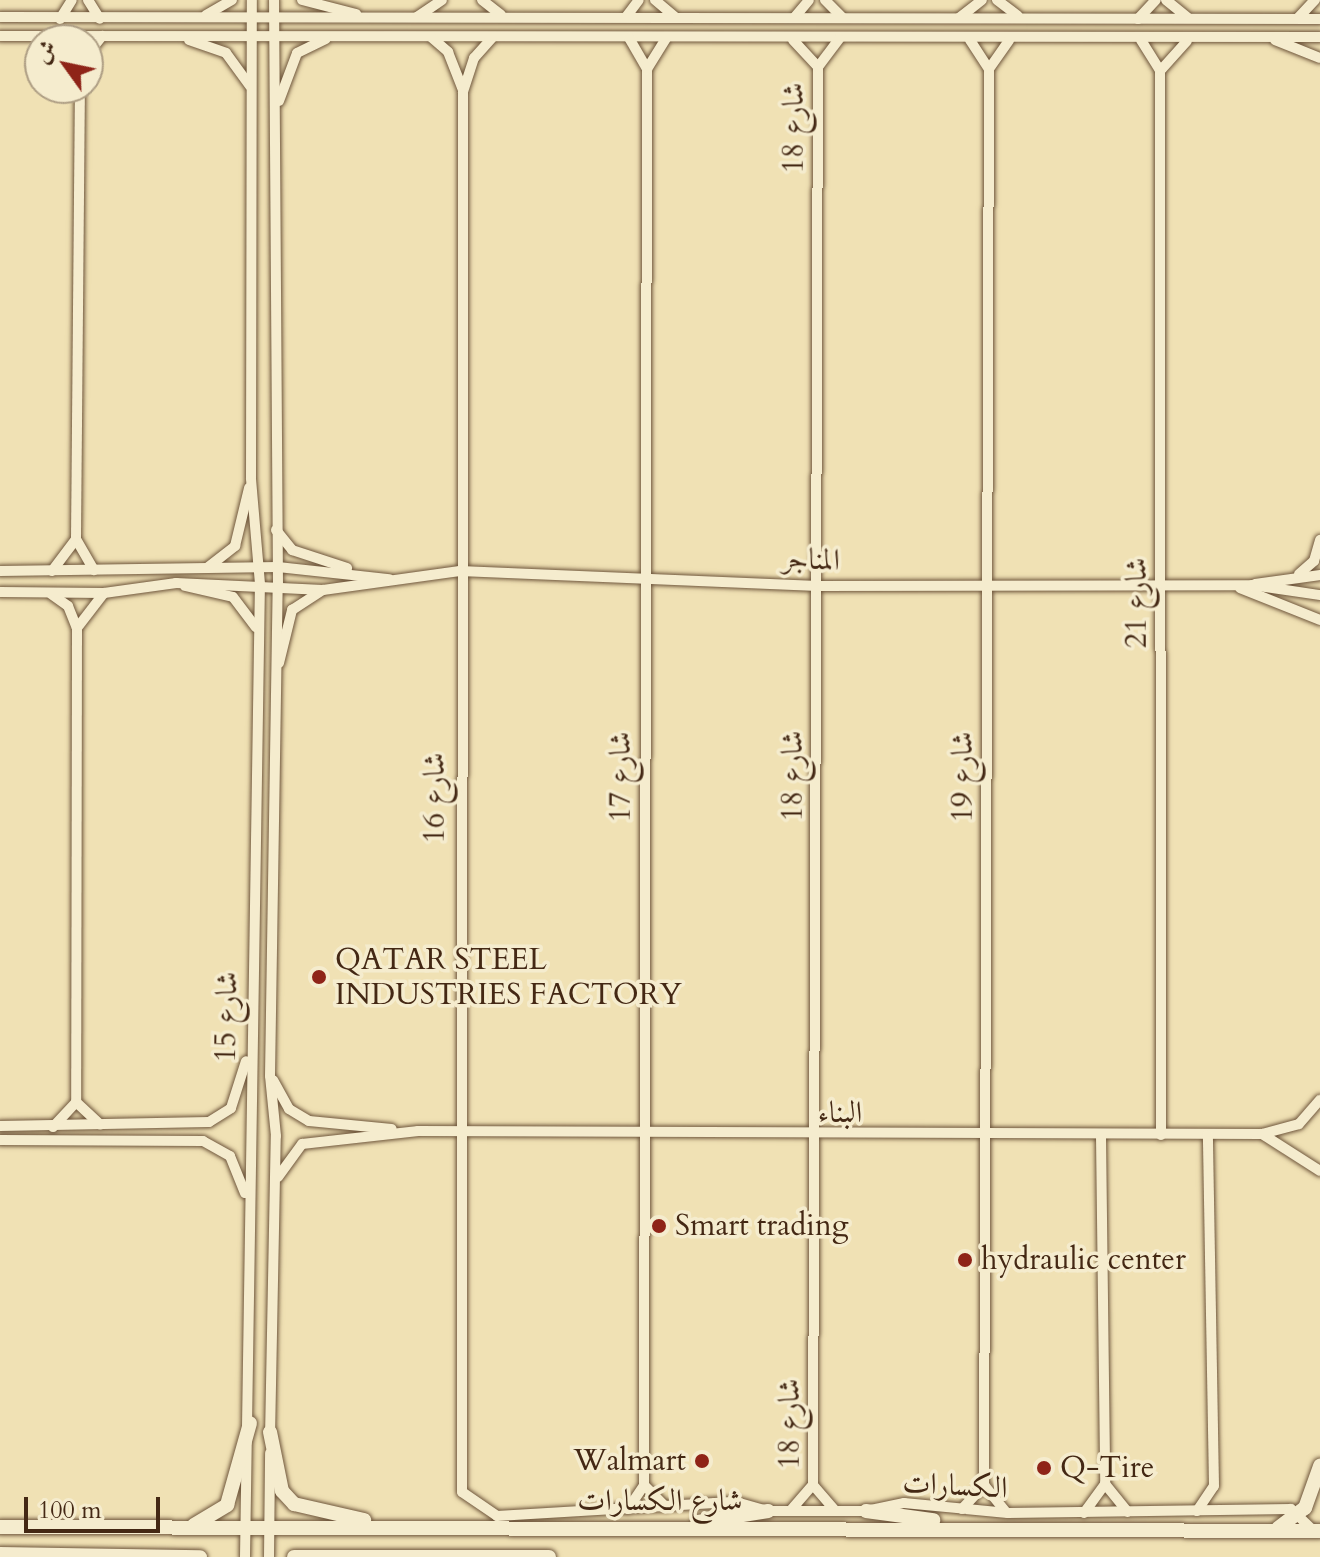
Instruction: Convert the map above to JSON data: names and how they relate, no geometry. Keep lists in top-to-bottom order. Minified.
{"streets":{"street":["شارع 18","المناجر","شارع 21","شارع 17","شارع 19","شارع 16","شارع 15","البناء","الكسارات","شارع الكسارات"]},"crossings":[["شارع 18","المناجر"],["شارع 18","البناء"],["شارع 18","الكسارات"],["المناجر","شارع 21"],["المناجر","شارع 17"],["المناجر","شارع 19"],["المناجر","شارع 16"],["المناجر","شارع 15"],["شارع 21","البناء"],["شارع 17","البناء"],["شارع 19","البناء"],["شارع 16","البناء"],["شارع 16","الكسارات"],["شارع 15","البناء"],["شارع 15","شارع الكسارات"]],"places":["QATAR STEEL INDUSTRIES FACTORY","Smart trading","hydraulic center","Walmart","Q-Tire"],"scale_bar":"100 m","north":"top left"}
